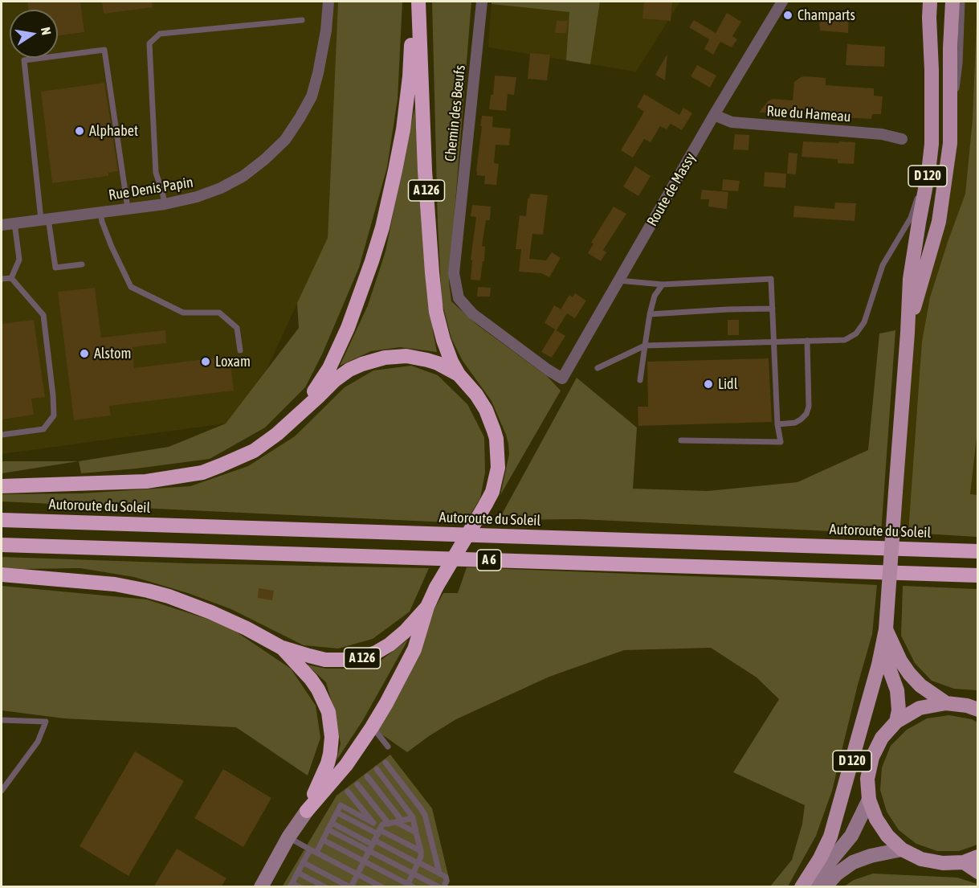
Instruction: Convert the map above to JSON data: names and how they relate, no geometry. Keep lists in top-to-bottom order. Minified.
{"streets":{"highway":["A 126","Autoroute du Soleil","A 6"],"main road":["D 120"],"street":["Chemin des Bœufs","Rue du Hameau","Rue Denis Papin","Route de Massy"]},"crossings":[["Chemin des Bœufs","Route de Massy"],["Rue du Hameau","Route de Massy"]],"places":["Champarts","Alphabet","Alstom","Loxam","Lidl"],"north":"right"}
